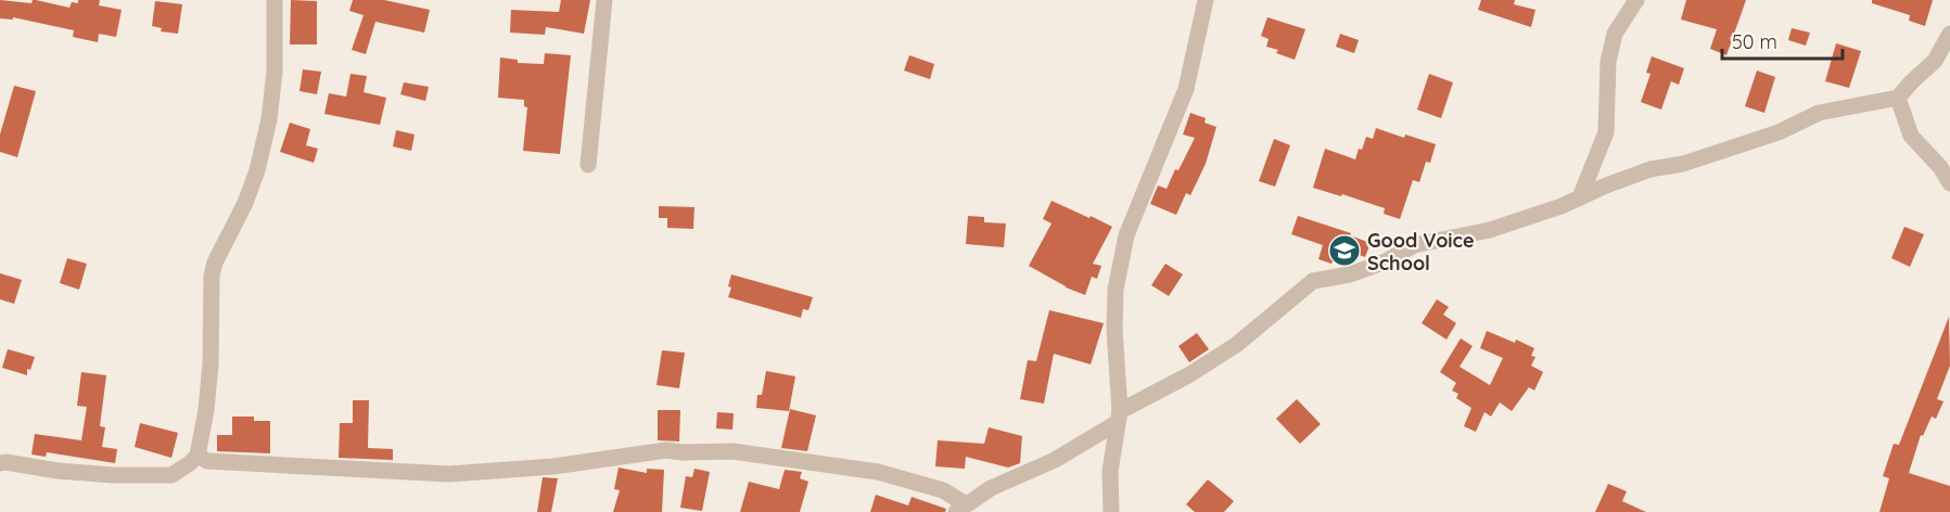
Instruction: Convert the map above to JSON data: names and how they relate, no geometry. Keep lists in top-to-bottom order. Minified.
{"places":{"school or university":["Good Voice School"]},"scale_bar":"50 m"}
